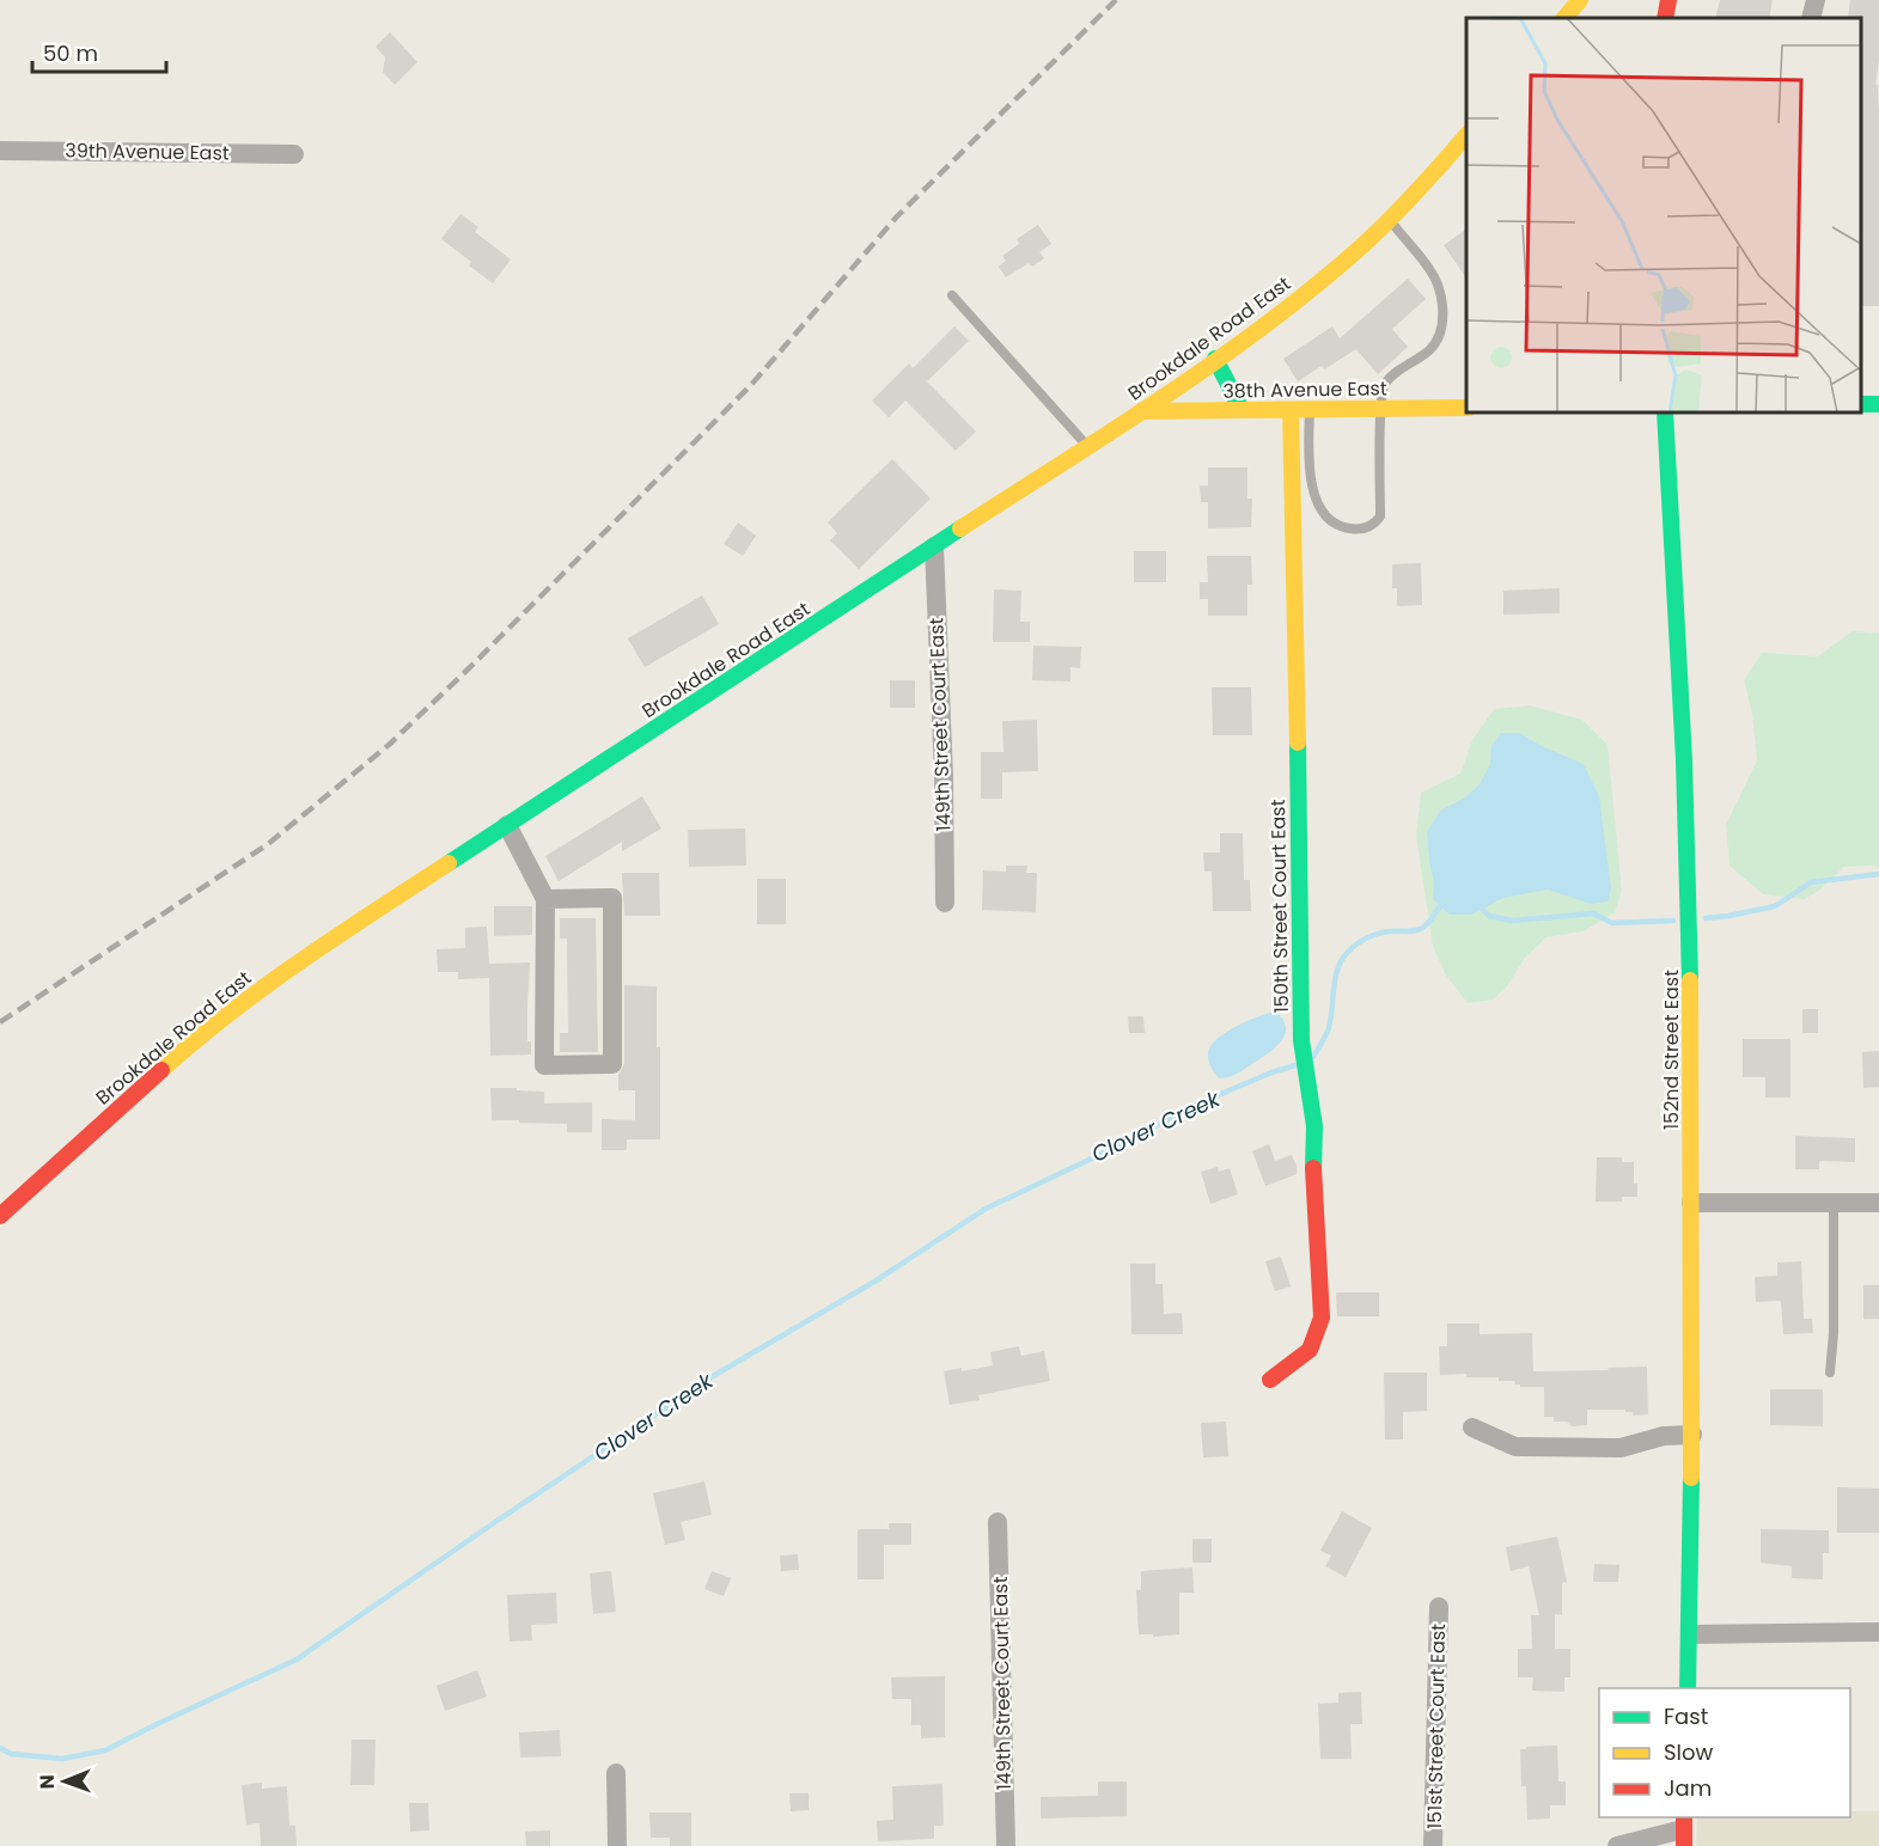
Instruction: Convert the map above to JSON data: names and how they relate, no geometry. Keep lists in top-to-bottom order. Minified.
{"streets":{"main road":["Brookdale Road East","38th Avenue East","150th Street Court East","152nd Street East"],"street":["39th Avenue East","149th Street Court East","151st Street Court East"]},"crossings":[["Brookdale Road East","38th Avenue East"],["Brookdale Road East","149th Street Court East"],["38th Avenue East","150th Street Court East"]],"water":["Clover Creek"],"legend":["Fast","Slow","Jam"],"scale_bar":"50 m","north":"left"}
